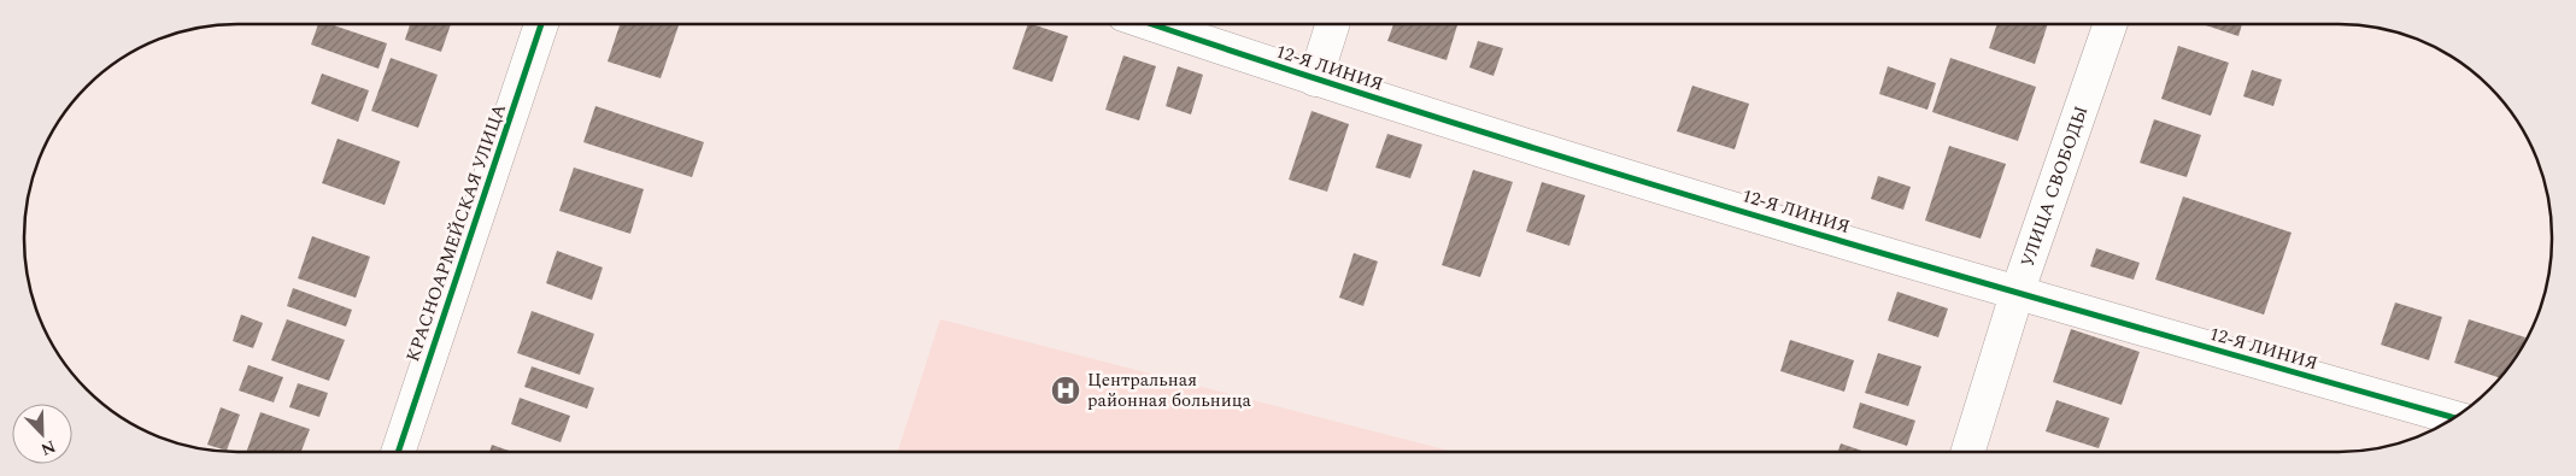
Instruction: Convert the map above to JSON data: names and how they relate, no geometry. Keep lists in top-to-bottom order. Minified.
{"streets":{"street":["12-Я ЛИНИЯ","УЛИЦА СВОБОДЫ","КРАСНОАРМЕЙСКАЯ УЛИЦА"]},"crossings":[["12-Я ЛИНИЯ","УЛИЦА СВОБОДЫ"]],"places":{"hospital":["Центральная районная больница"]},"north":"bottom right"}
